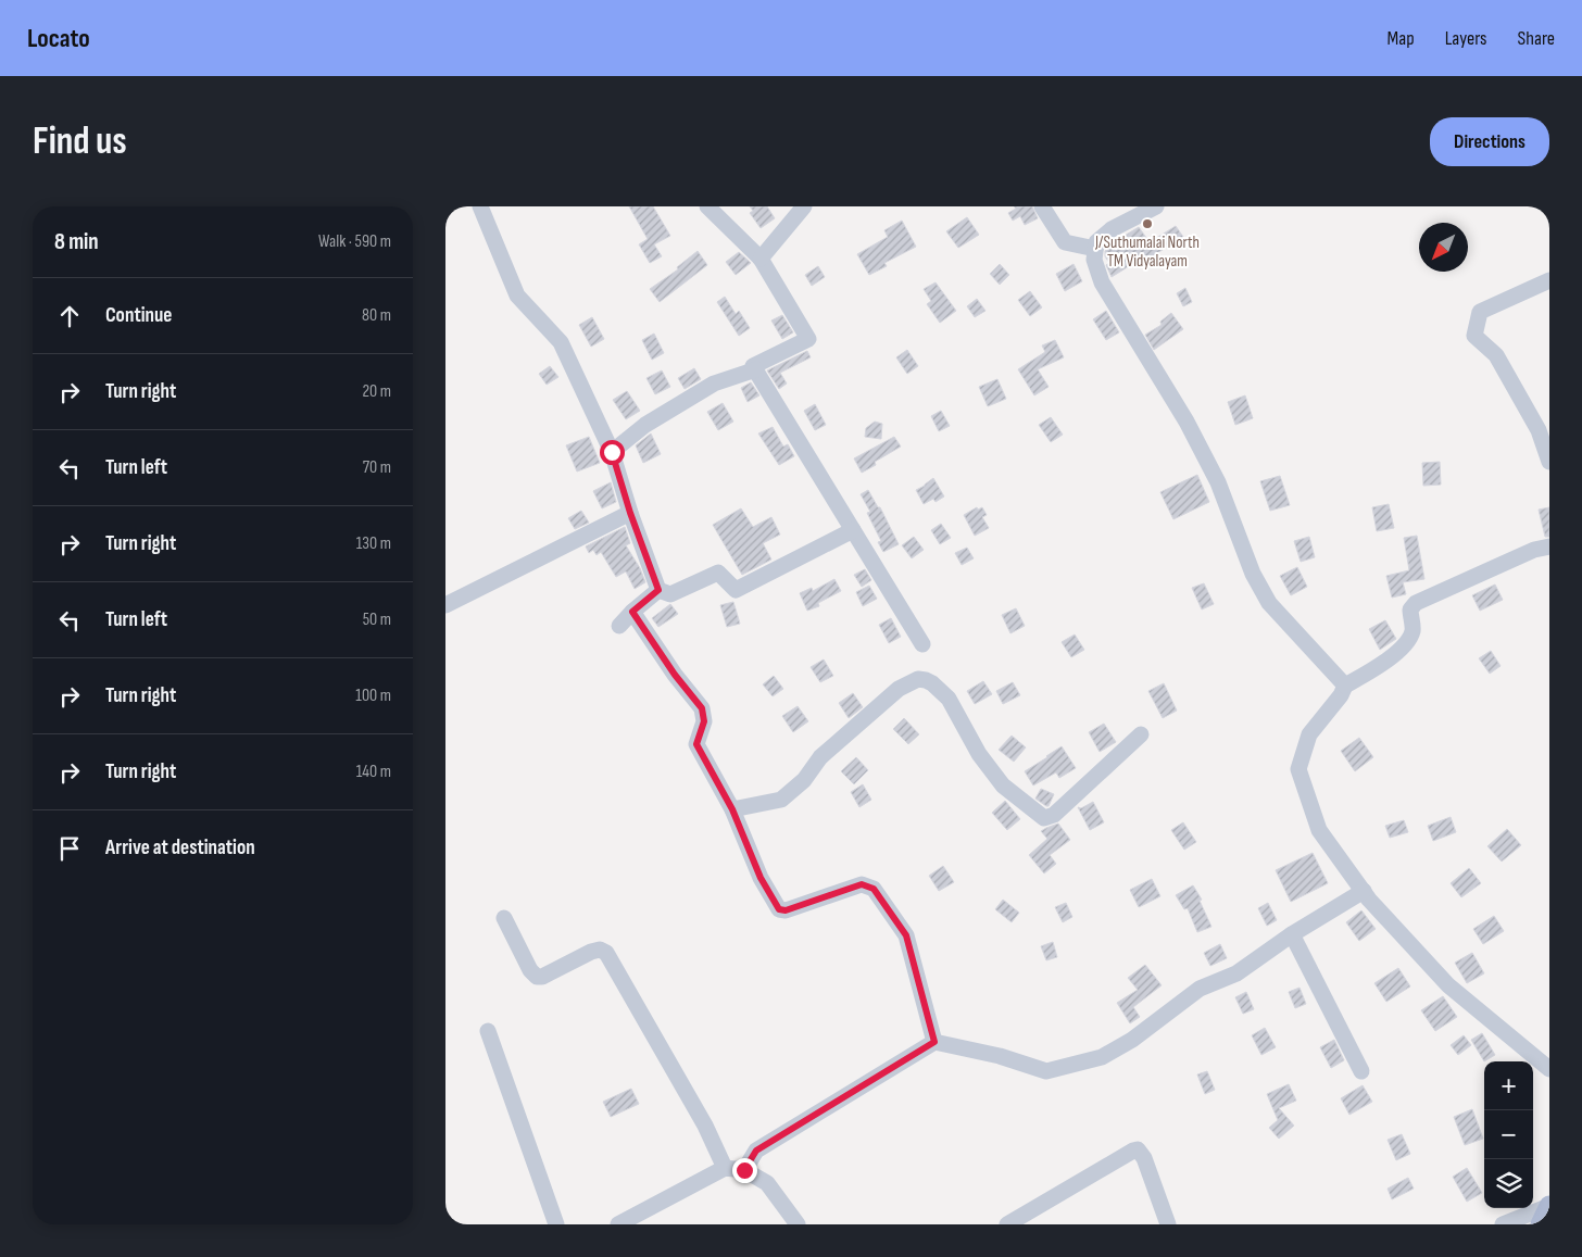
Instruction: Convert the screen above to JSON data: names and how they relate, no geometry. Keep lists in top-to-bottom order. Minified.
{"places":["J/Suthumalai North TM Vidyalayam"],"north":"bottom left","page":{"header":"Locato","nav":["Map","Layers","Share"],"buttons":"Directions","title":"Find us","heading":["8 min","Walk · 590 m"],"list":[["Continue","80 m"],["Turn right","20 m"],["Turn left","70 m"],["Turn right","130 m"],["Turn left","50 m"],["Turn right","100 m"],["Turn right","140 m"],"Arrive at destination"],"map_buttons":["+","−"]}}
